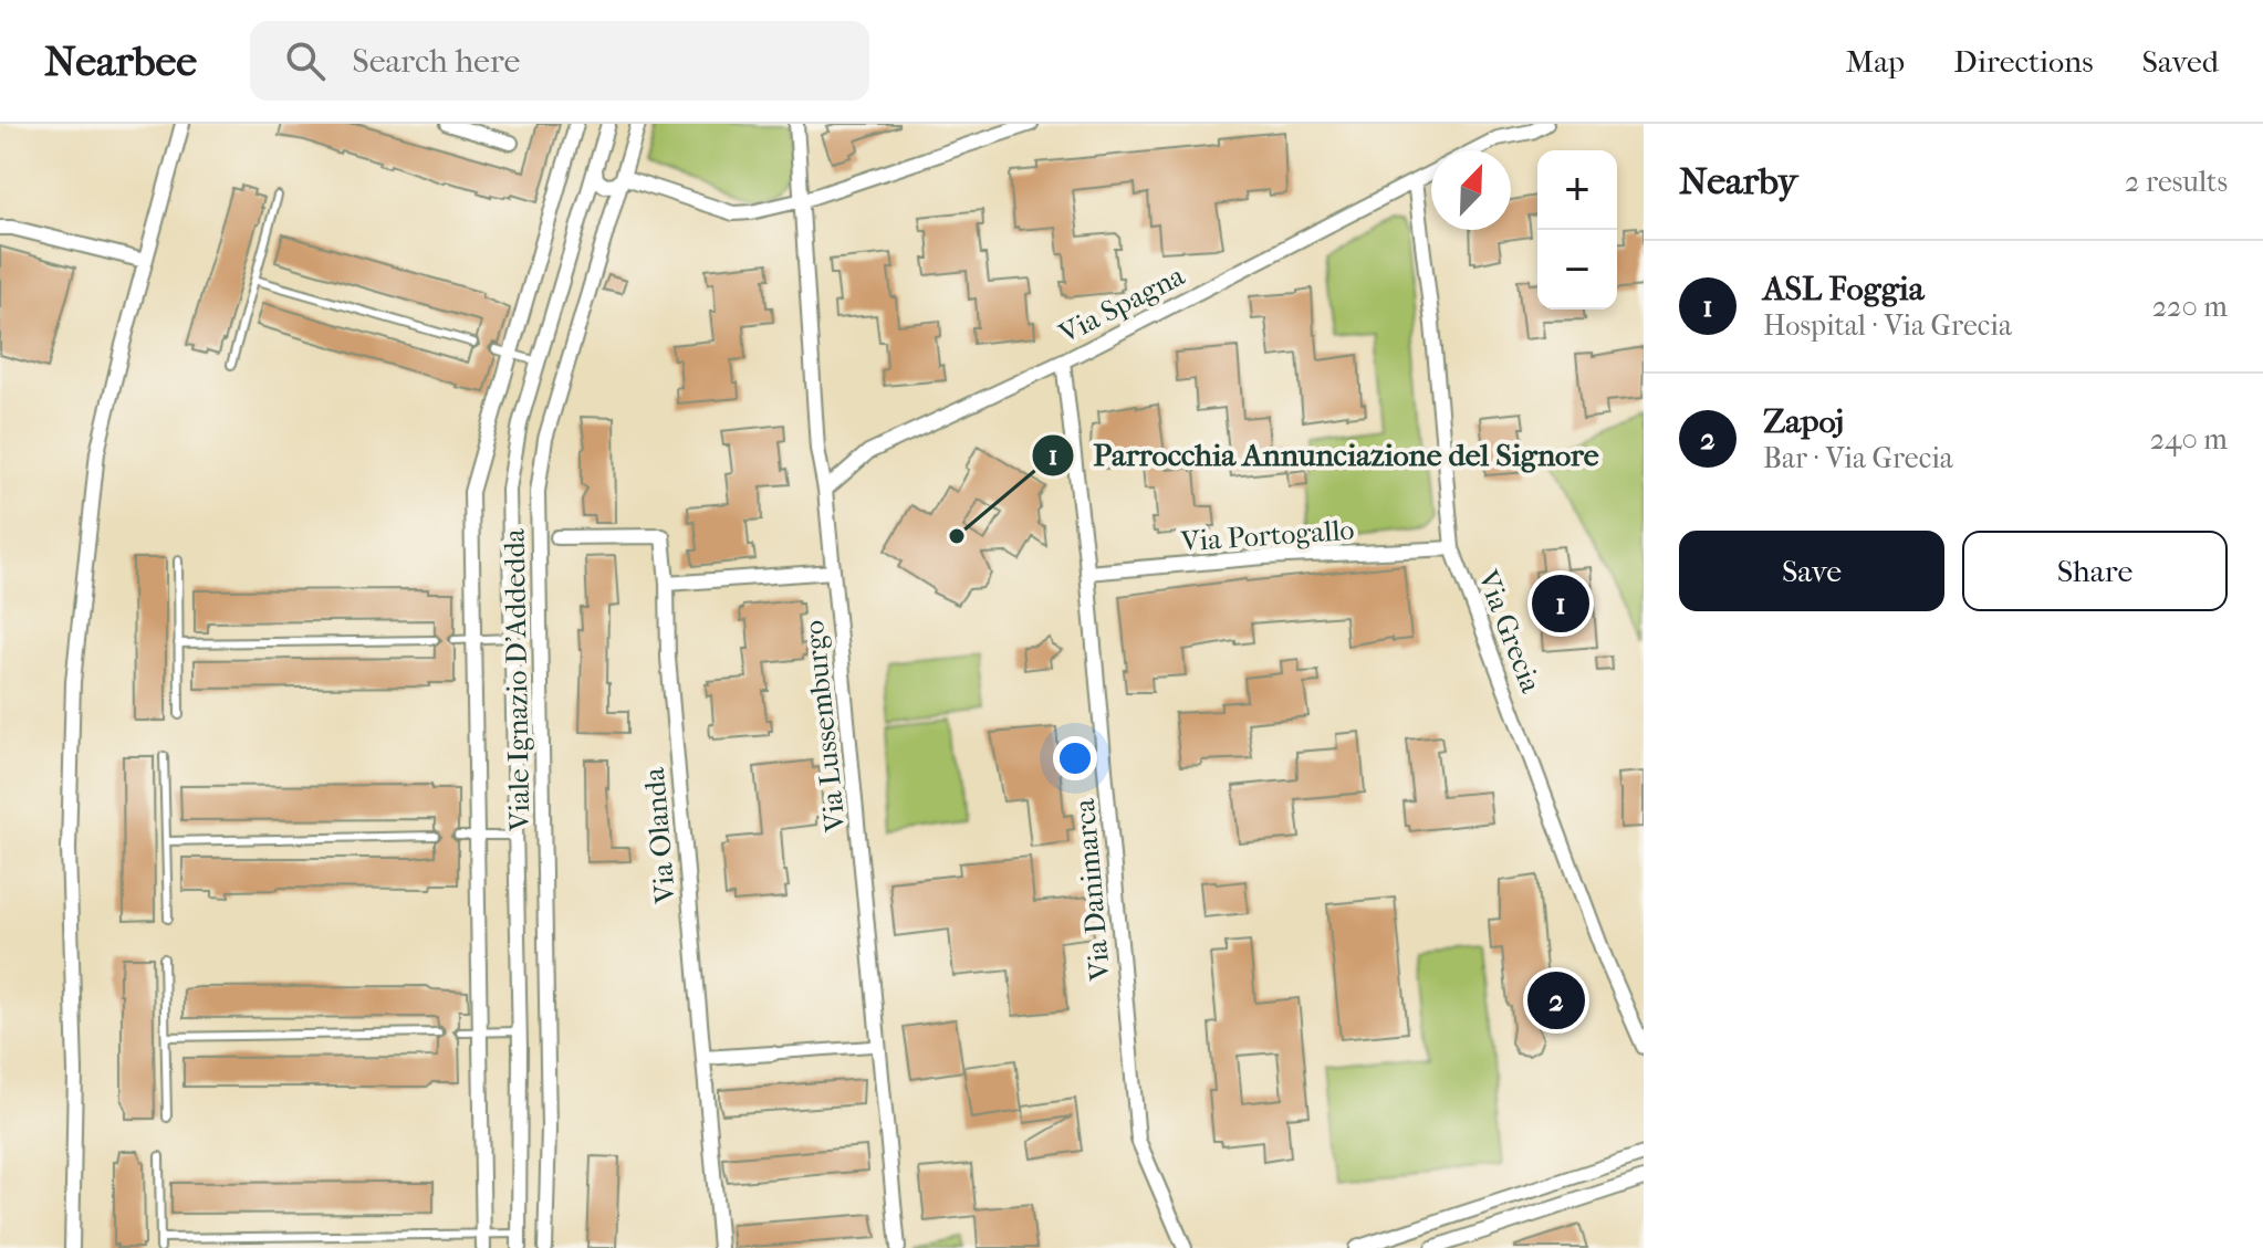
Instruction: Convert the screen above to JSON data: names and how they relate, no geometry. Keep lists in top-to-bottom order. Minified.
{"streets":{"street":["Via Spagna","Via Portogallo","Via Grecia","Viale Ignazio D'Addedda","Via Lussemburgo","Via Olanda","Via Danimarca"]},"crossings":[["Via Spagna","Via Grecia"],["Via Spagna","Via Lussemburgo"],["Via Spagna","Via Danimarca"],["Via Portogallo","Via Grecia"],["Via Portogallo","Via Danimarca"]],"places":["Parrocchia Annunciazione del Signore"],"north":"top right","page":{"header":"Nearbee","search":"Search here","nav":["Map","Directions","Saved"],"heading":["Nearby","2 results"],"map_buttons":["+","−"],"list":[{"mark":"1","name":"ASL Foggia","note":"Hospital · Via Grecia","value":"220 m"},{"mark":"2","name":"Zapoj","note":"Bar · Via Grecia","value":"240 m"}],"buttons":["Save","Share"],"pins":["1","2"]}}
